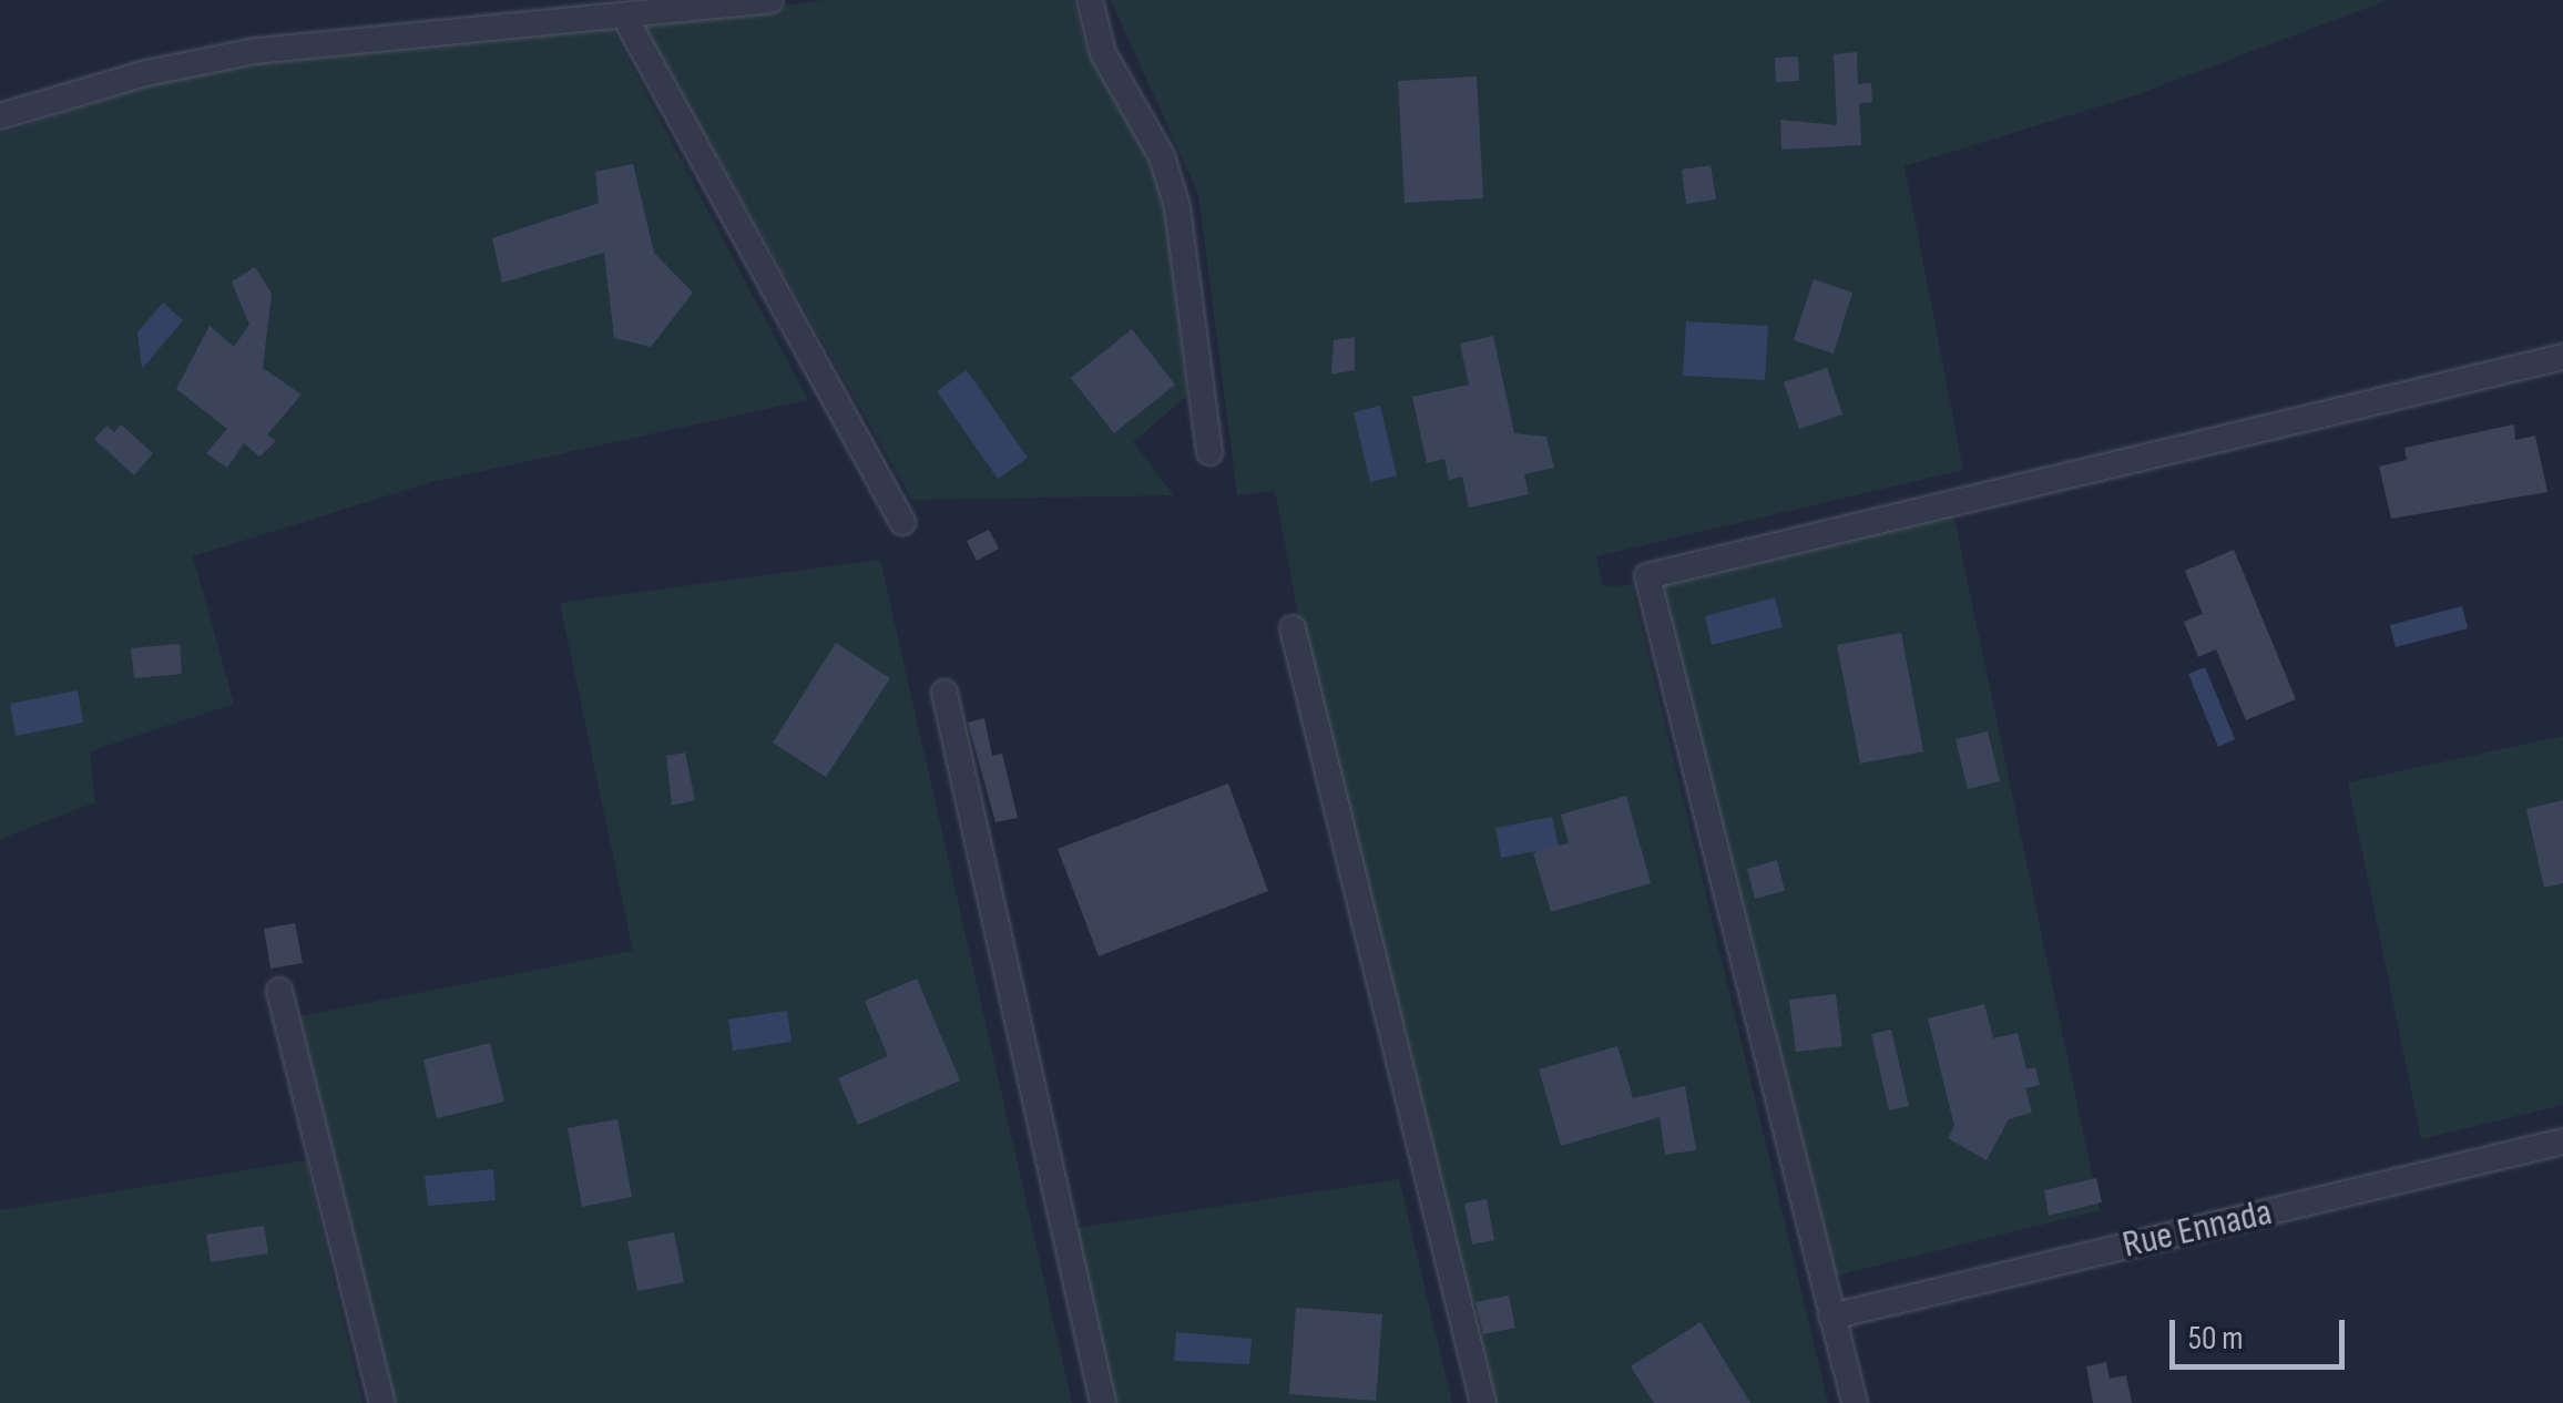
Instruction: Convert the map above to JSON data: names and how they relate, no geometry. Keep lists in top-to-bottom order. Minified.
{"streets":{"street":["Rue Ennada"]},"scale_bar":"50 m"}
